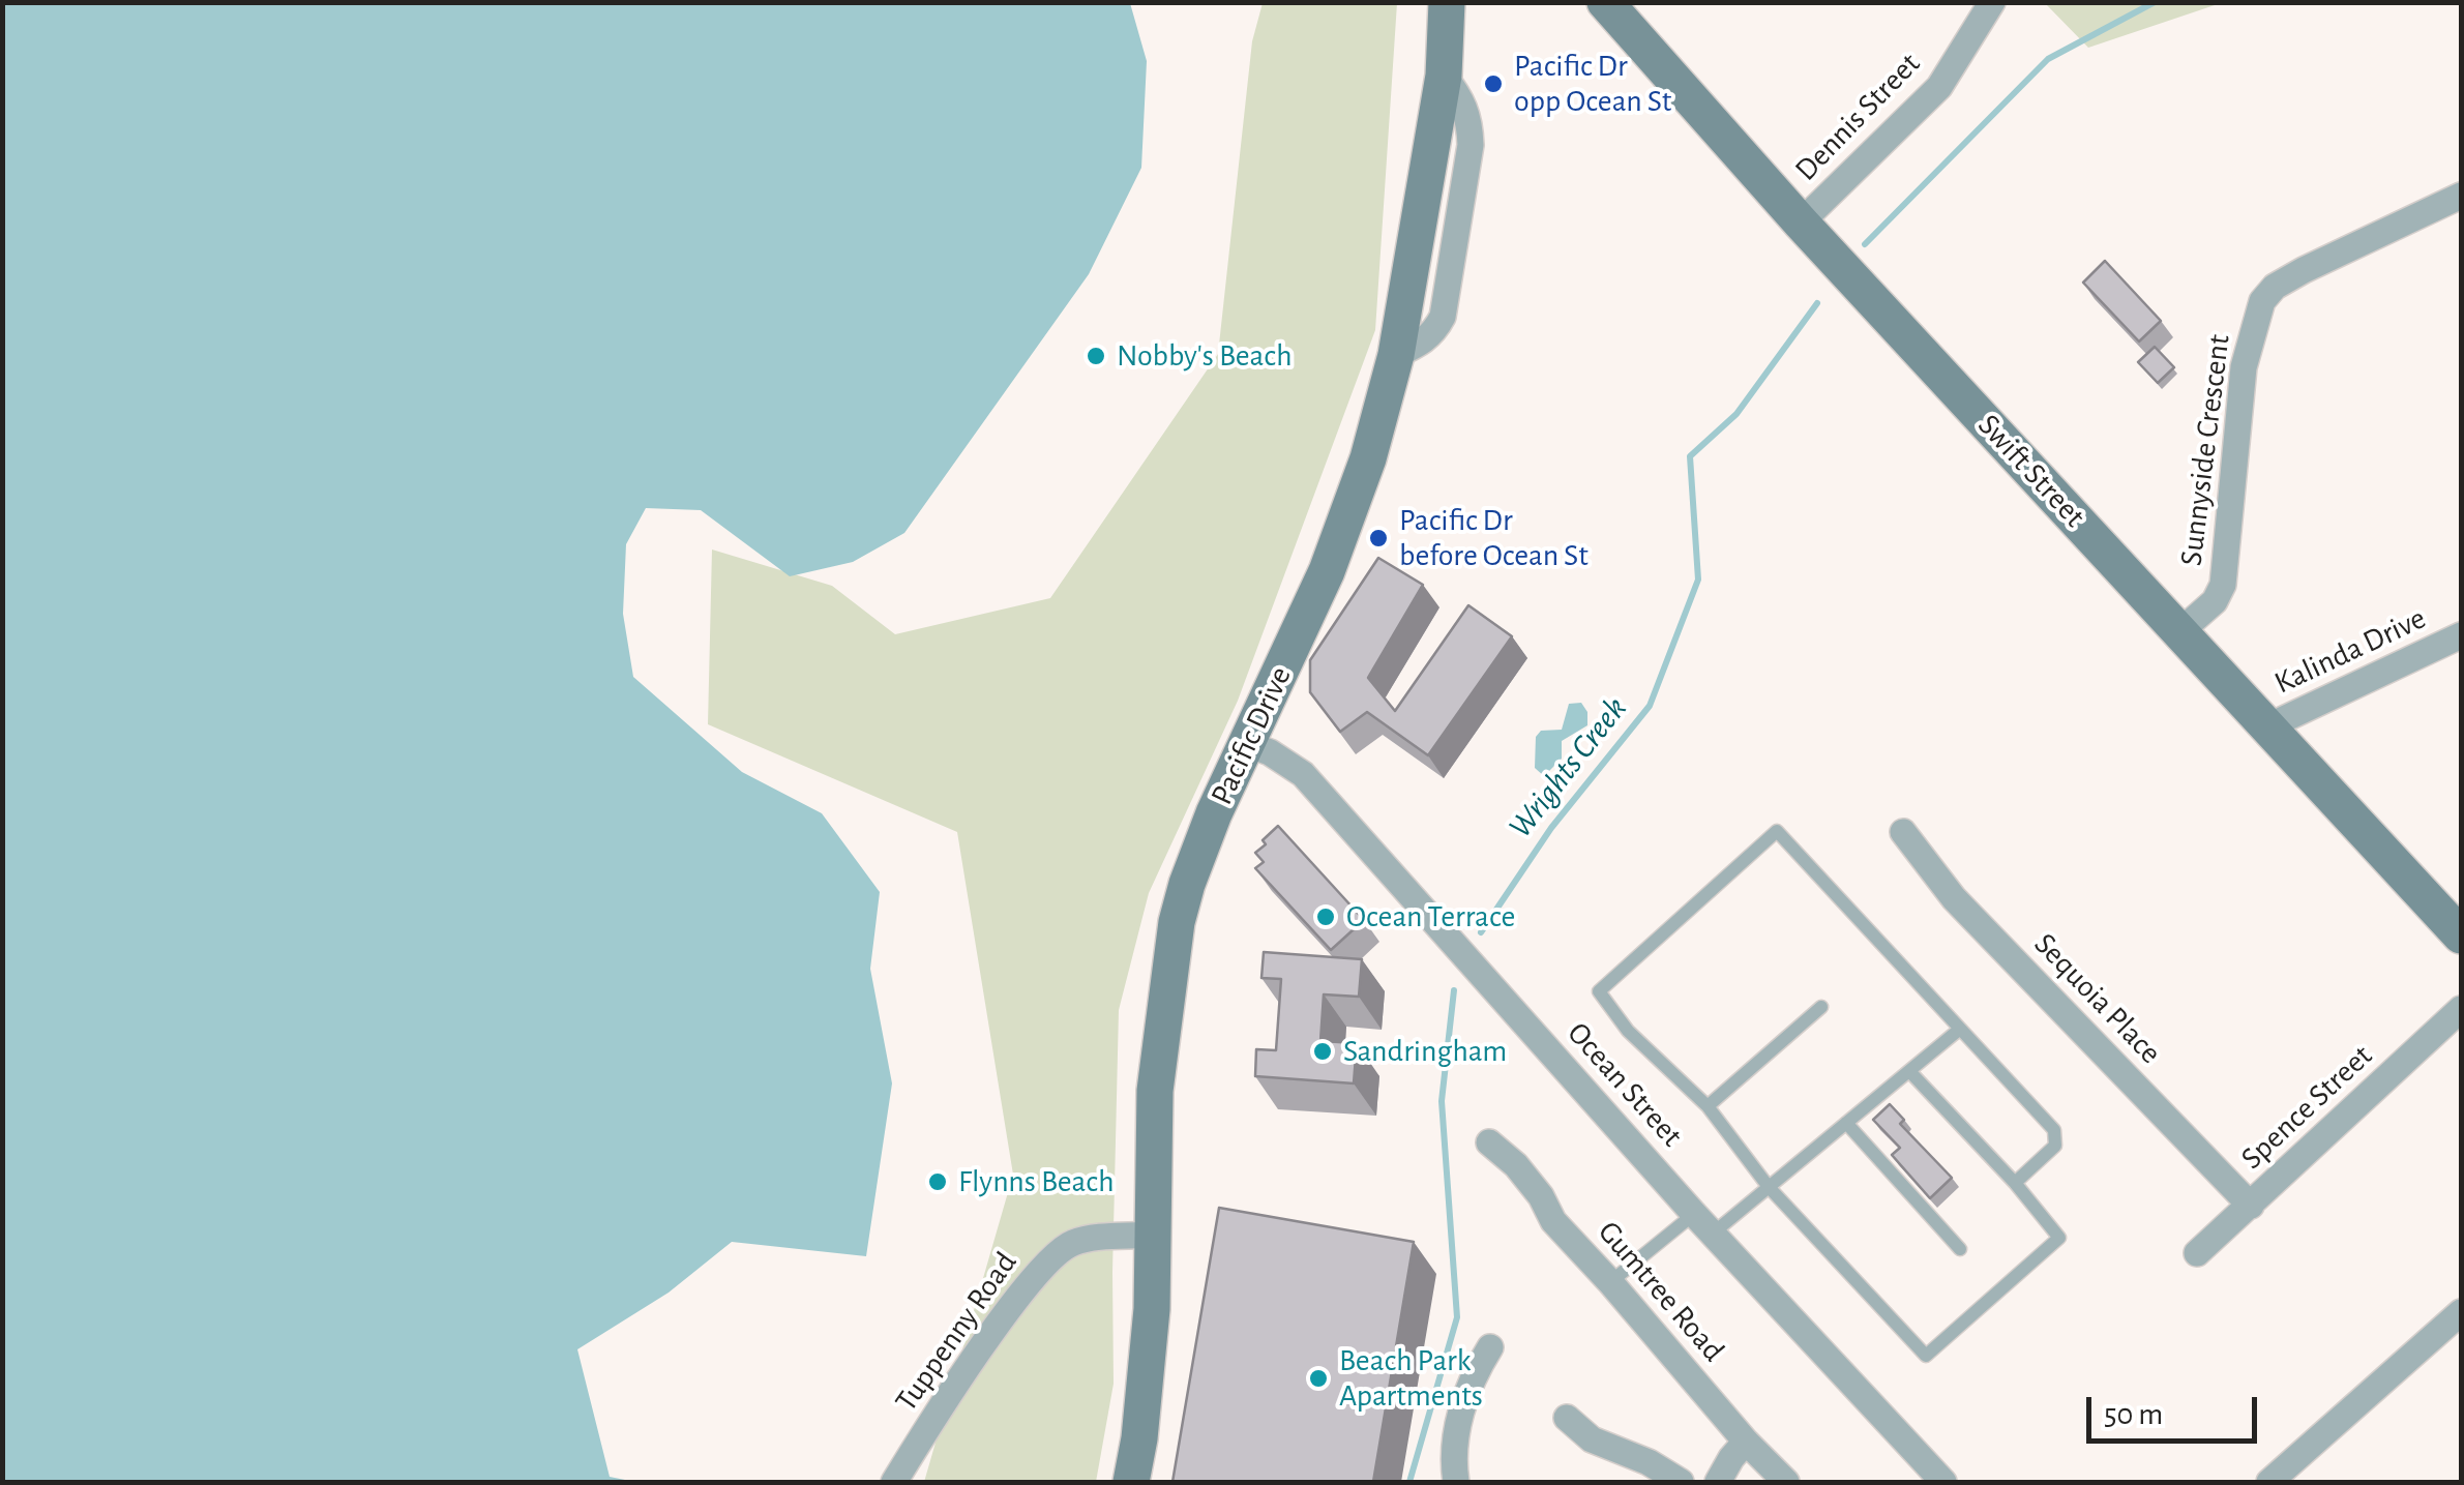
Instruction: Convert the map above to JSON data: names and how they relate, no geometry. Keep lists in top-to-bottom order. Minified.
{"streets":{"street":["Dennis Street","Sunnyside Crescent","Swift Street","Kalinda Drive","Pacific Drive","Sequoia Place","Ocean Street","Spence Street","Gumtree Road","Tuppenny Road"]},"crossings":[["Dennis Street","Swift Street"],["Sunnyside Crescent","Swift Street"],["Swift Street","Kalinda Drive"],["Pacific Drive","Ocean Street"],["Pacific Drive","Tuppenny Road"],["Sequoia Place","Spence Street"]],"water":["Wrights Creek"],"places":["Pacific Dr opp Ocean St","Nobby's Beach","Pacific Dr before Ocean St","Ocean Terrace","Sandringham","Flynns Beach","Beach Park Apartments"],"scale_bar":"50 m"}
